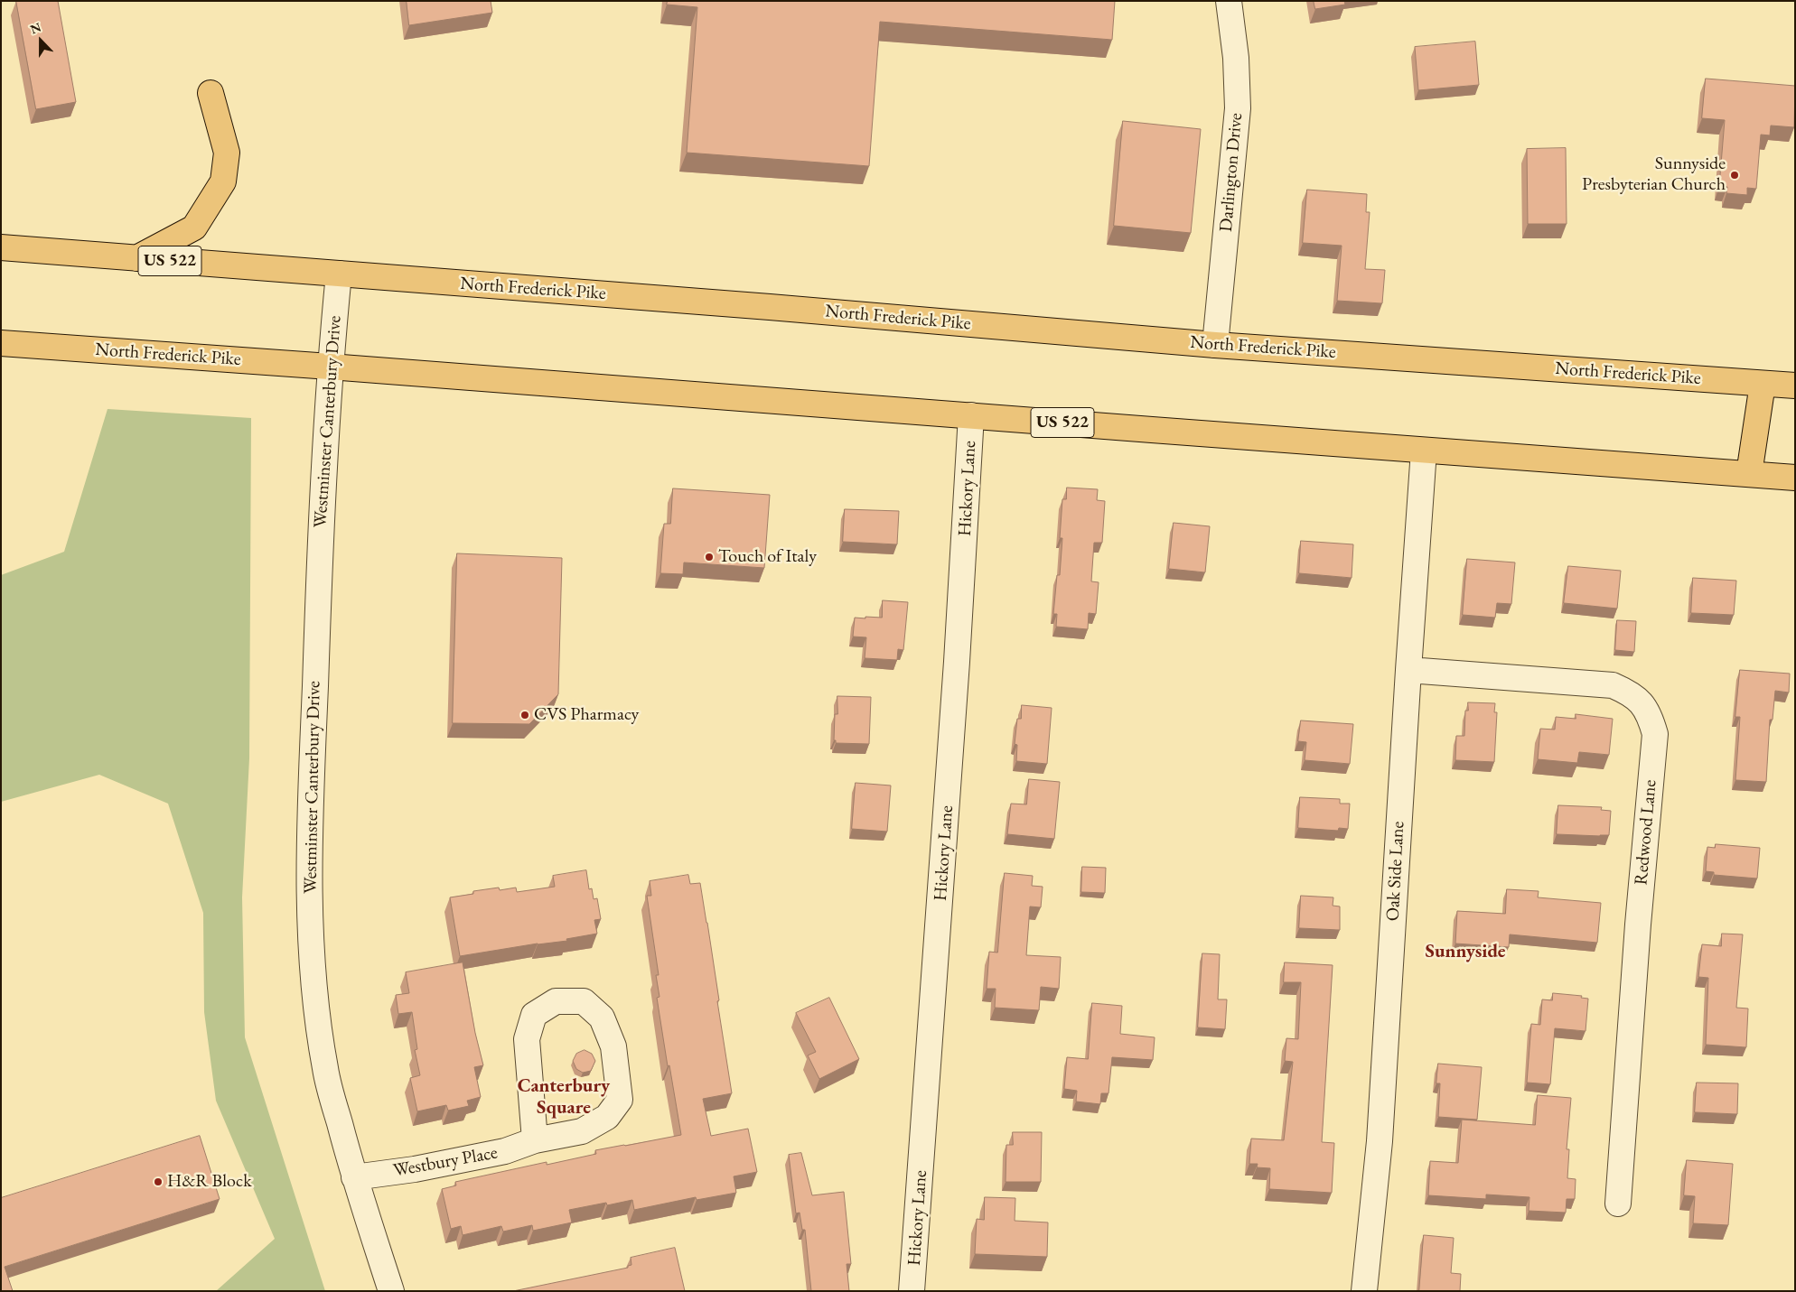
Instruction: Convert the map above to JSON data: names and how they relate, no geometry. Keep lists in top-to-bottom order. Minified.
{"streets":{"main road":["US 522","North Frederick Pike"],"street":["Darlington Drive","Westminster Canterbury Drive","Hickory Lane","Redwood Lane","Oak Side Lane","Westbury Place"]},"crossings":[["Darlington Drive","North Frederick Pike"],["North Frederick Pike","Westminster Canterbury Drive"],["North Frederick Pike","Hickory Lane"],["North Frederick Pike","Oak Side Lane"],["Westminster Canterbury Drive","Westbury Place"],["Redwood Lane","Oak Side Lane"]],"districts":["Sunnyside","Canterbury Square"],"places":["Sunnyside Presbyterian Church","Touch of Italy","CVS Pharmacy","H&R Block"],"north":"top"}
